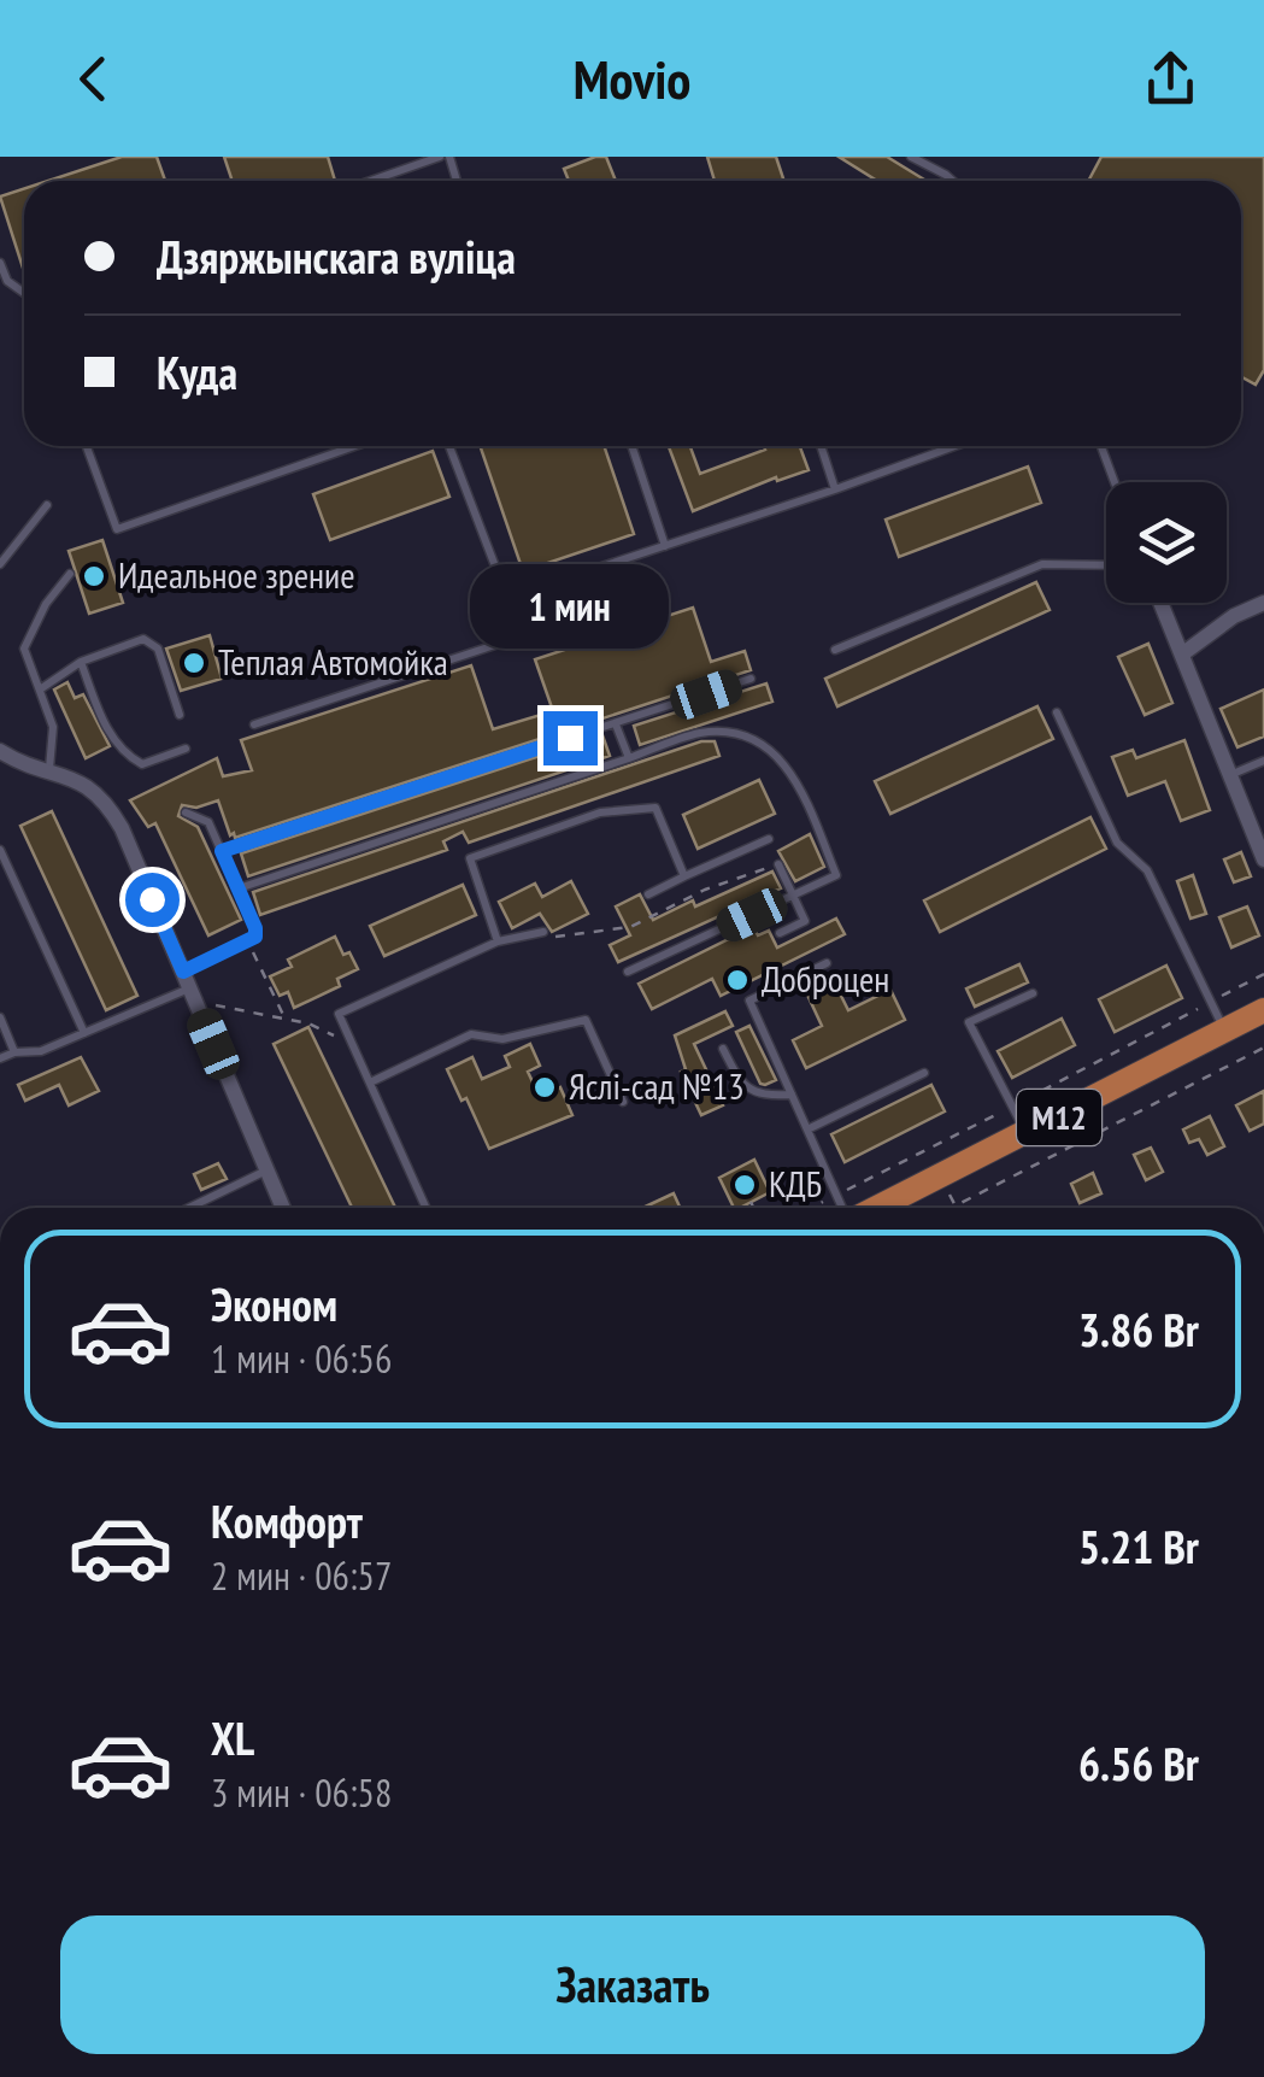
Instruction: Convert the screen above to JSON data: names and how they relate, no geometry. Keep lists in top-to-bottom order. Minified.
{"streets":{"main road":["М12"]},"places":["Идеальное зрение","Теплая Автомойка","Доброцен","Яслі-сад №13","КДБ"],"page":{"header":"Movio","banner":["Дзяржынскага вуліца","Куда"],"bubble":"1 мин","list":[{"name":"Эконом","note":"1 мин · 06:56","value":"3.86 Br"},{"name":"Комфорт","note":"2 мин · 06:57","value":"5.21 Br"},{"name":"XL","note":"3 мин · 06:58","value":"6.56 Br"}],"buttons":"Заказать"}}
